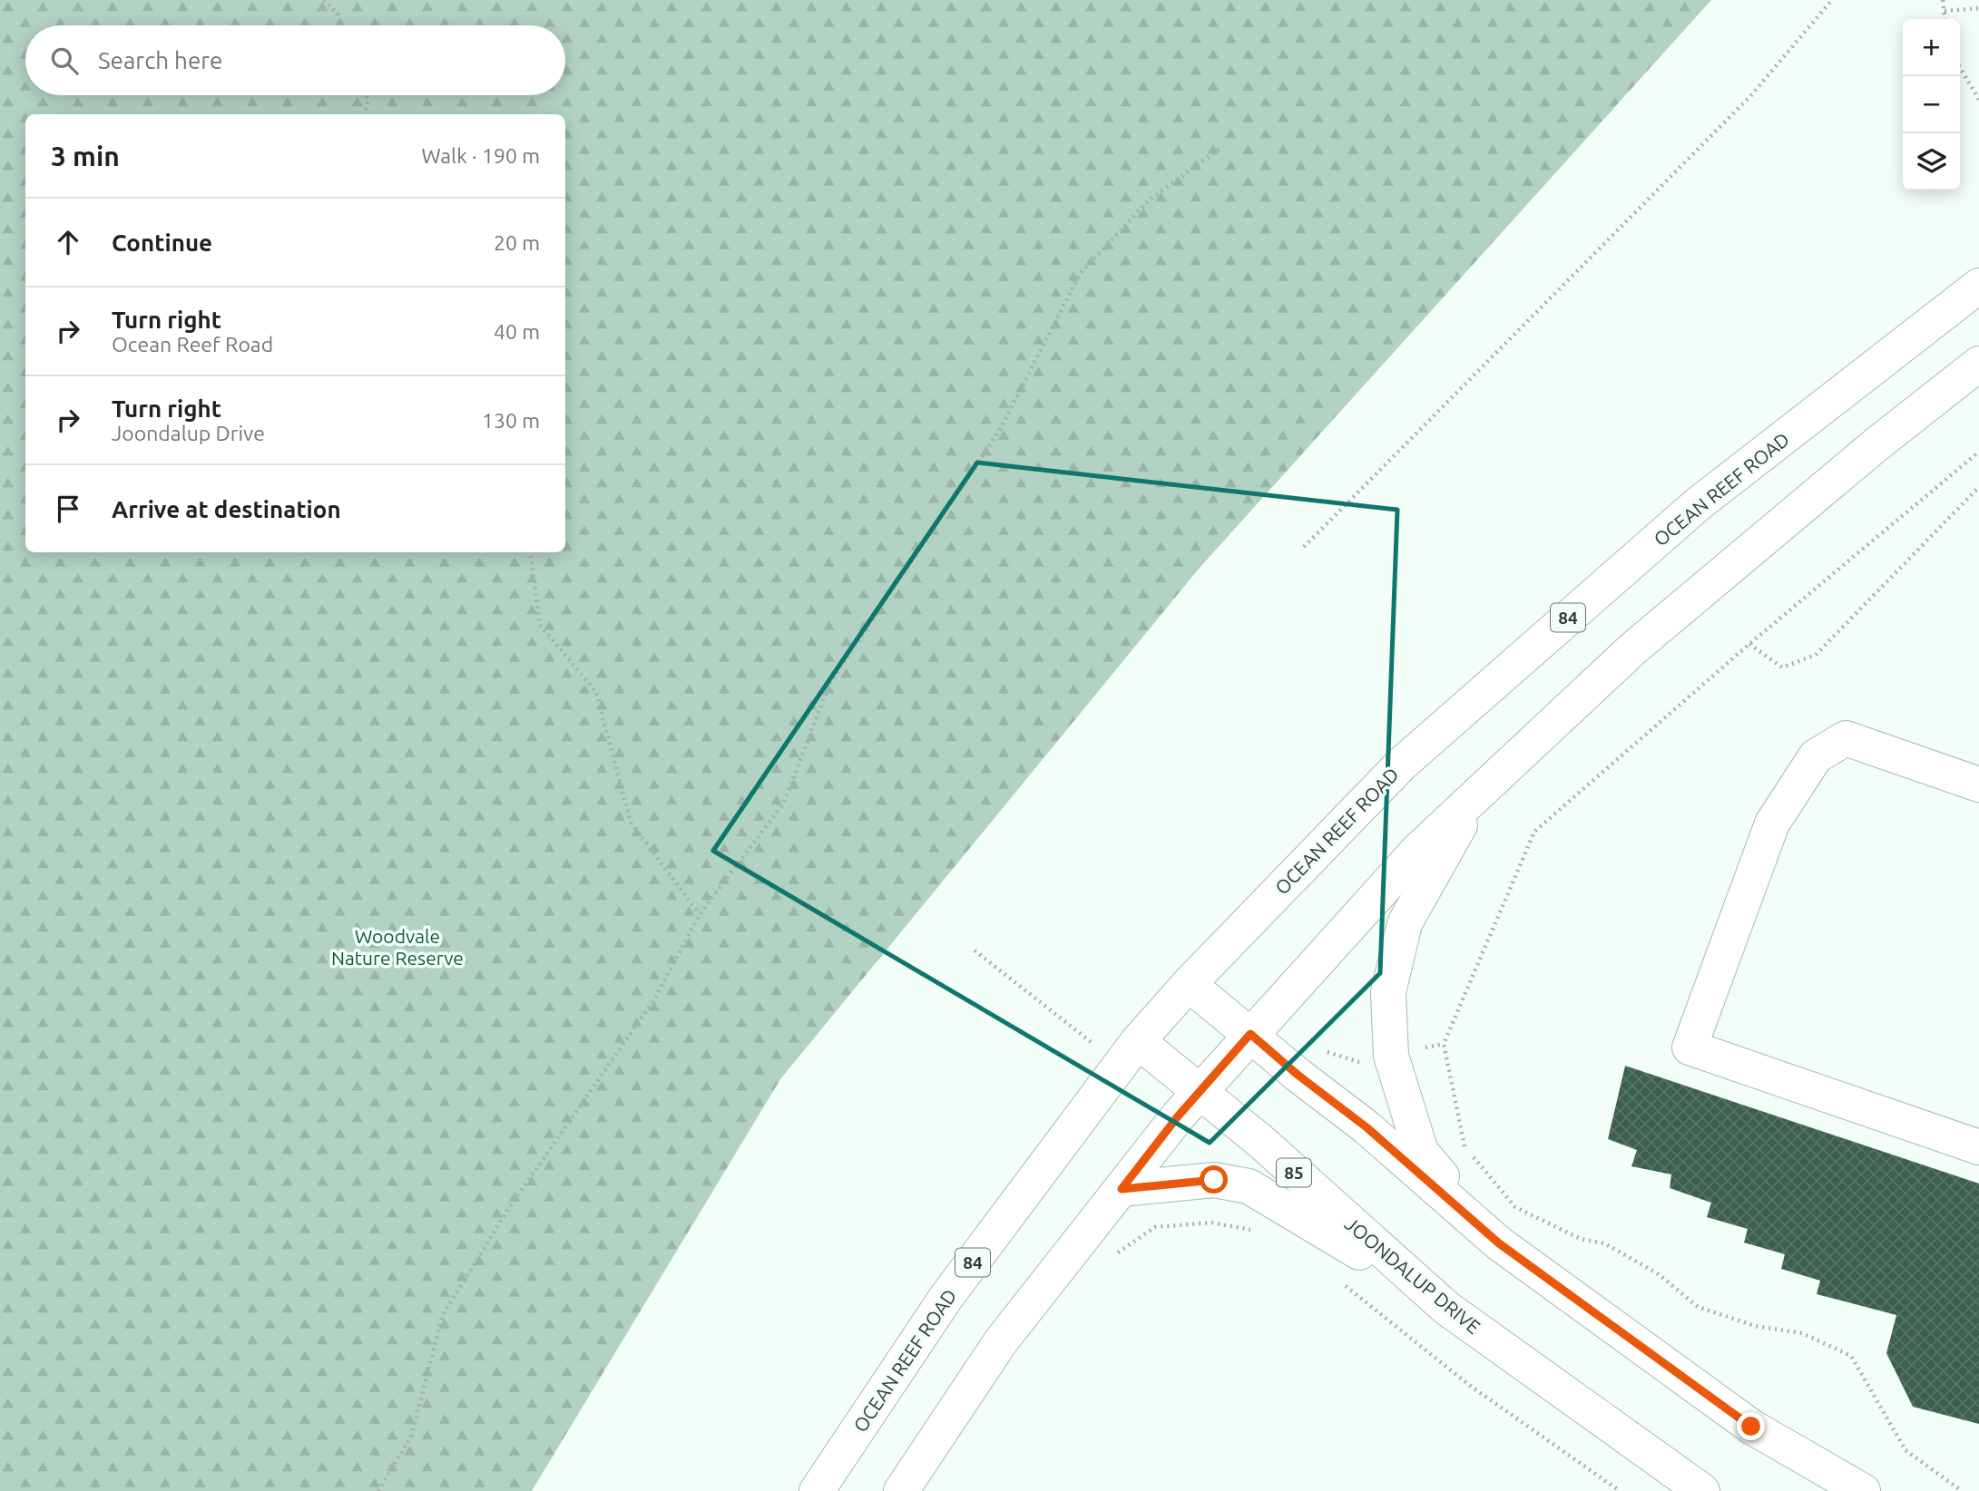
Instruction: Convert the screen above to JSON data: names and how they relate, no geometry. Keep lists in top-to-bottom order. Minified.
{"streets":{"main road":["OCEAN REEF ROAD","84","85","JOONDALUP DRIVE"]},"crossings":[["OCEAN REEF ROAD","JOONDALUP DRIVE"]],"parks":["Woodvale Nature Reserve"],"page":{"map_buttons":["+","−"],"search":"Search here","heading":["3 min","Walk · 190 m"],"list":[["Continue","20 m"],["Turn right","Ocean Reef Road","40 m"],["Turn right","Joondalup Drive","130 m"],"Arrive at destination"]}}
